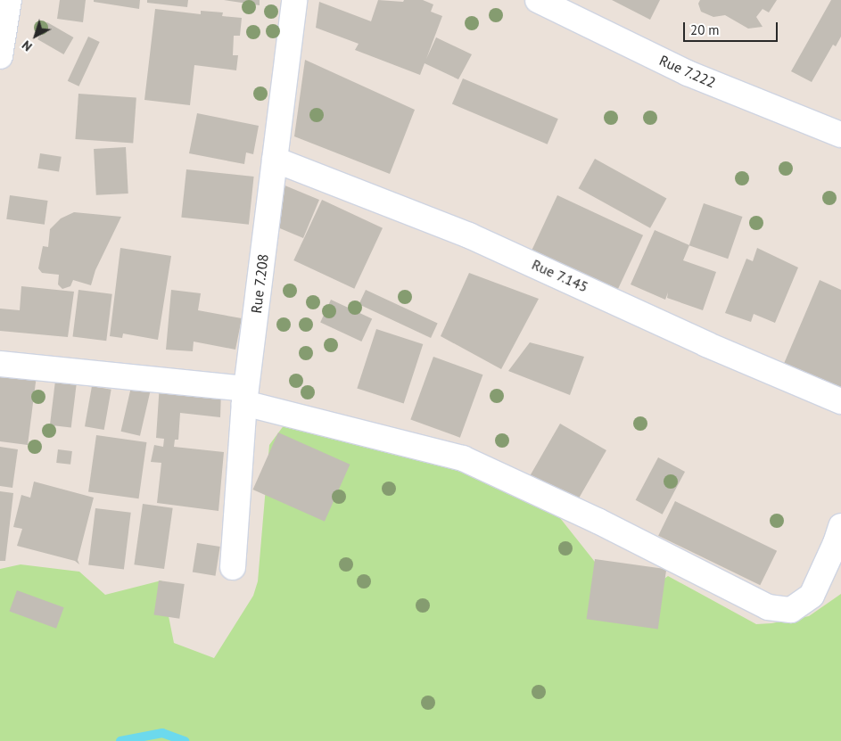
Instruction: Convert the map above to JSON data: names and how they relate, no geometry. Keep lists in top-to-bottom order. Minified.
{"streets":{"street":["Rue 7.222","Rue 7.145","Rue 7.208"]},"crossings":[["Rue 7.145","Rue 7.208"]],"scale_bar":"20 m","north":"bottom left"}
